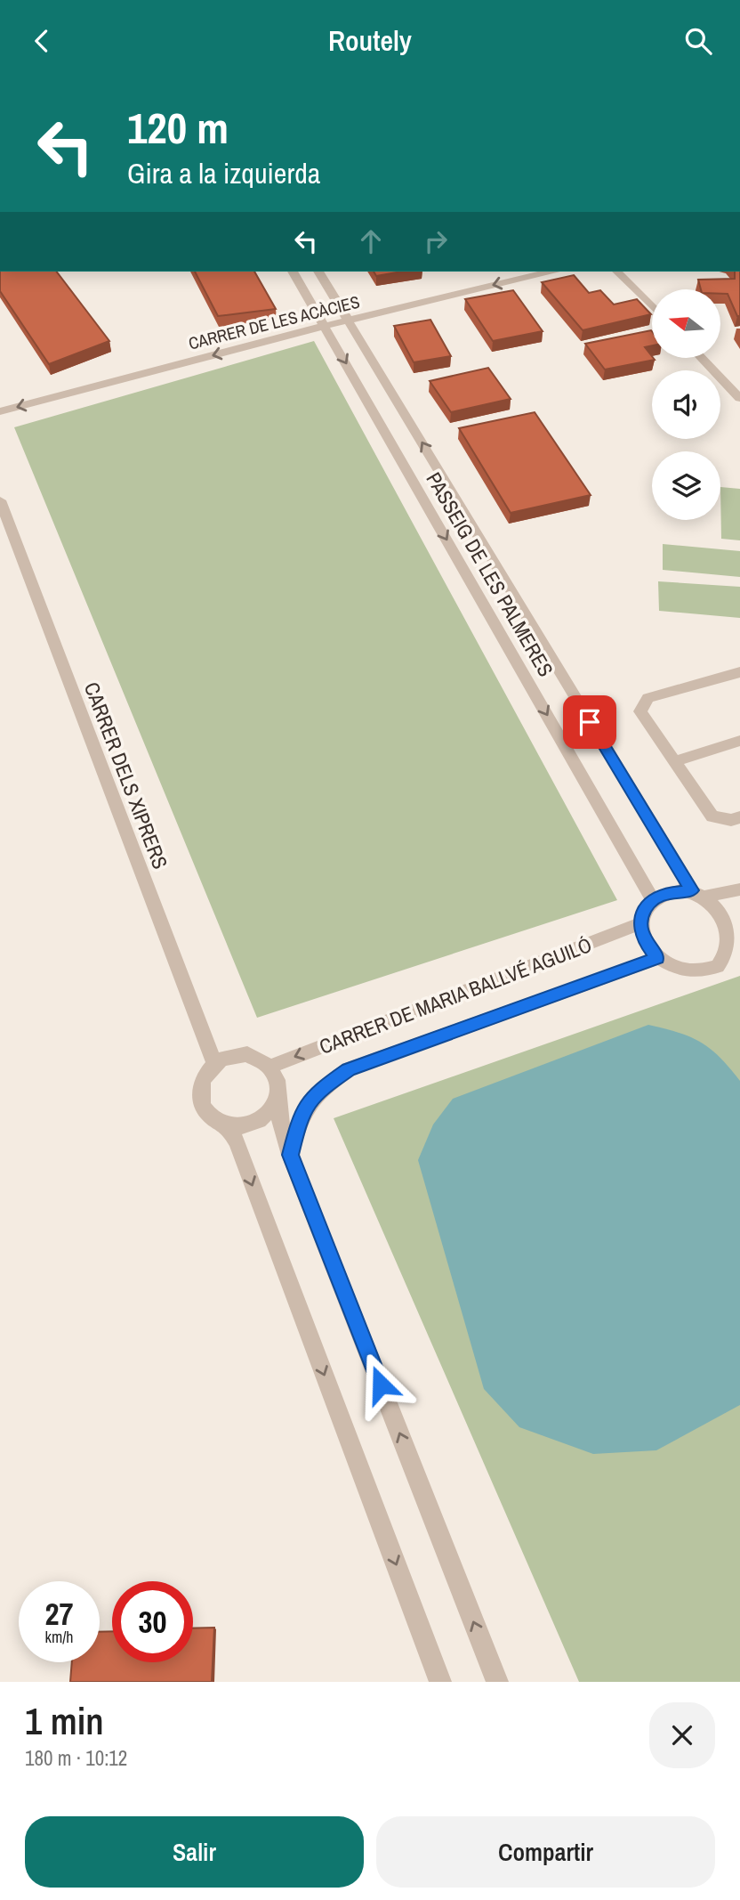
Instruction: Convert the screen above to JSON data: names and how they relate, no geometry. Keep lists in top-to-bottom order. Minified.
{"streets":{"street":["CARRER DE LES ACÀCIES","PASSEIG DE LES PALMERES","CARRER DELS XIPRERS","CARRER DE MARIA BALLVÉ AGUILÓ"]},"crossings":[["CARRER DE LES ACÀCIES","PASSEIG DE LES PALMERES"],["PASSEIG DE LES PALMERES","CARRER DE MARIA BALLVÉ AGUILÓ"],["CARRER DELS XIPRERS","CARRER DE MARIA BALLVÉ AGUILÓ"]],"one_way":["CARRER DE LES ACÀCIES"],"north":"left","page":{"header":"Routely","turn":["120 m","Gira a la izquierda"],"speed":"27 km/h","limit":"30","heading":["1 min","180 m · 10:12"],"buttons":["Salir","Compartir"]}}
